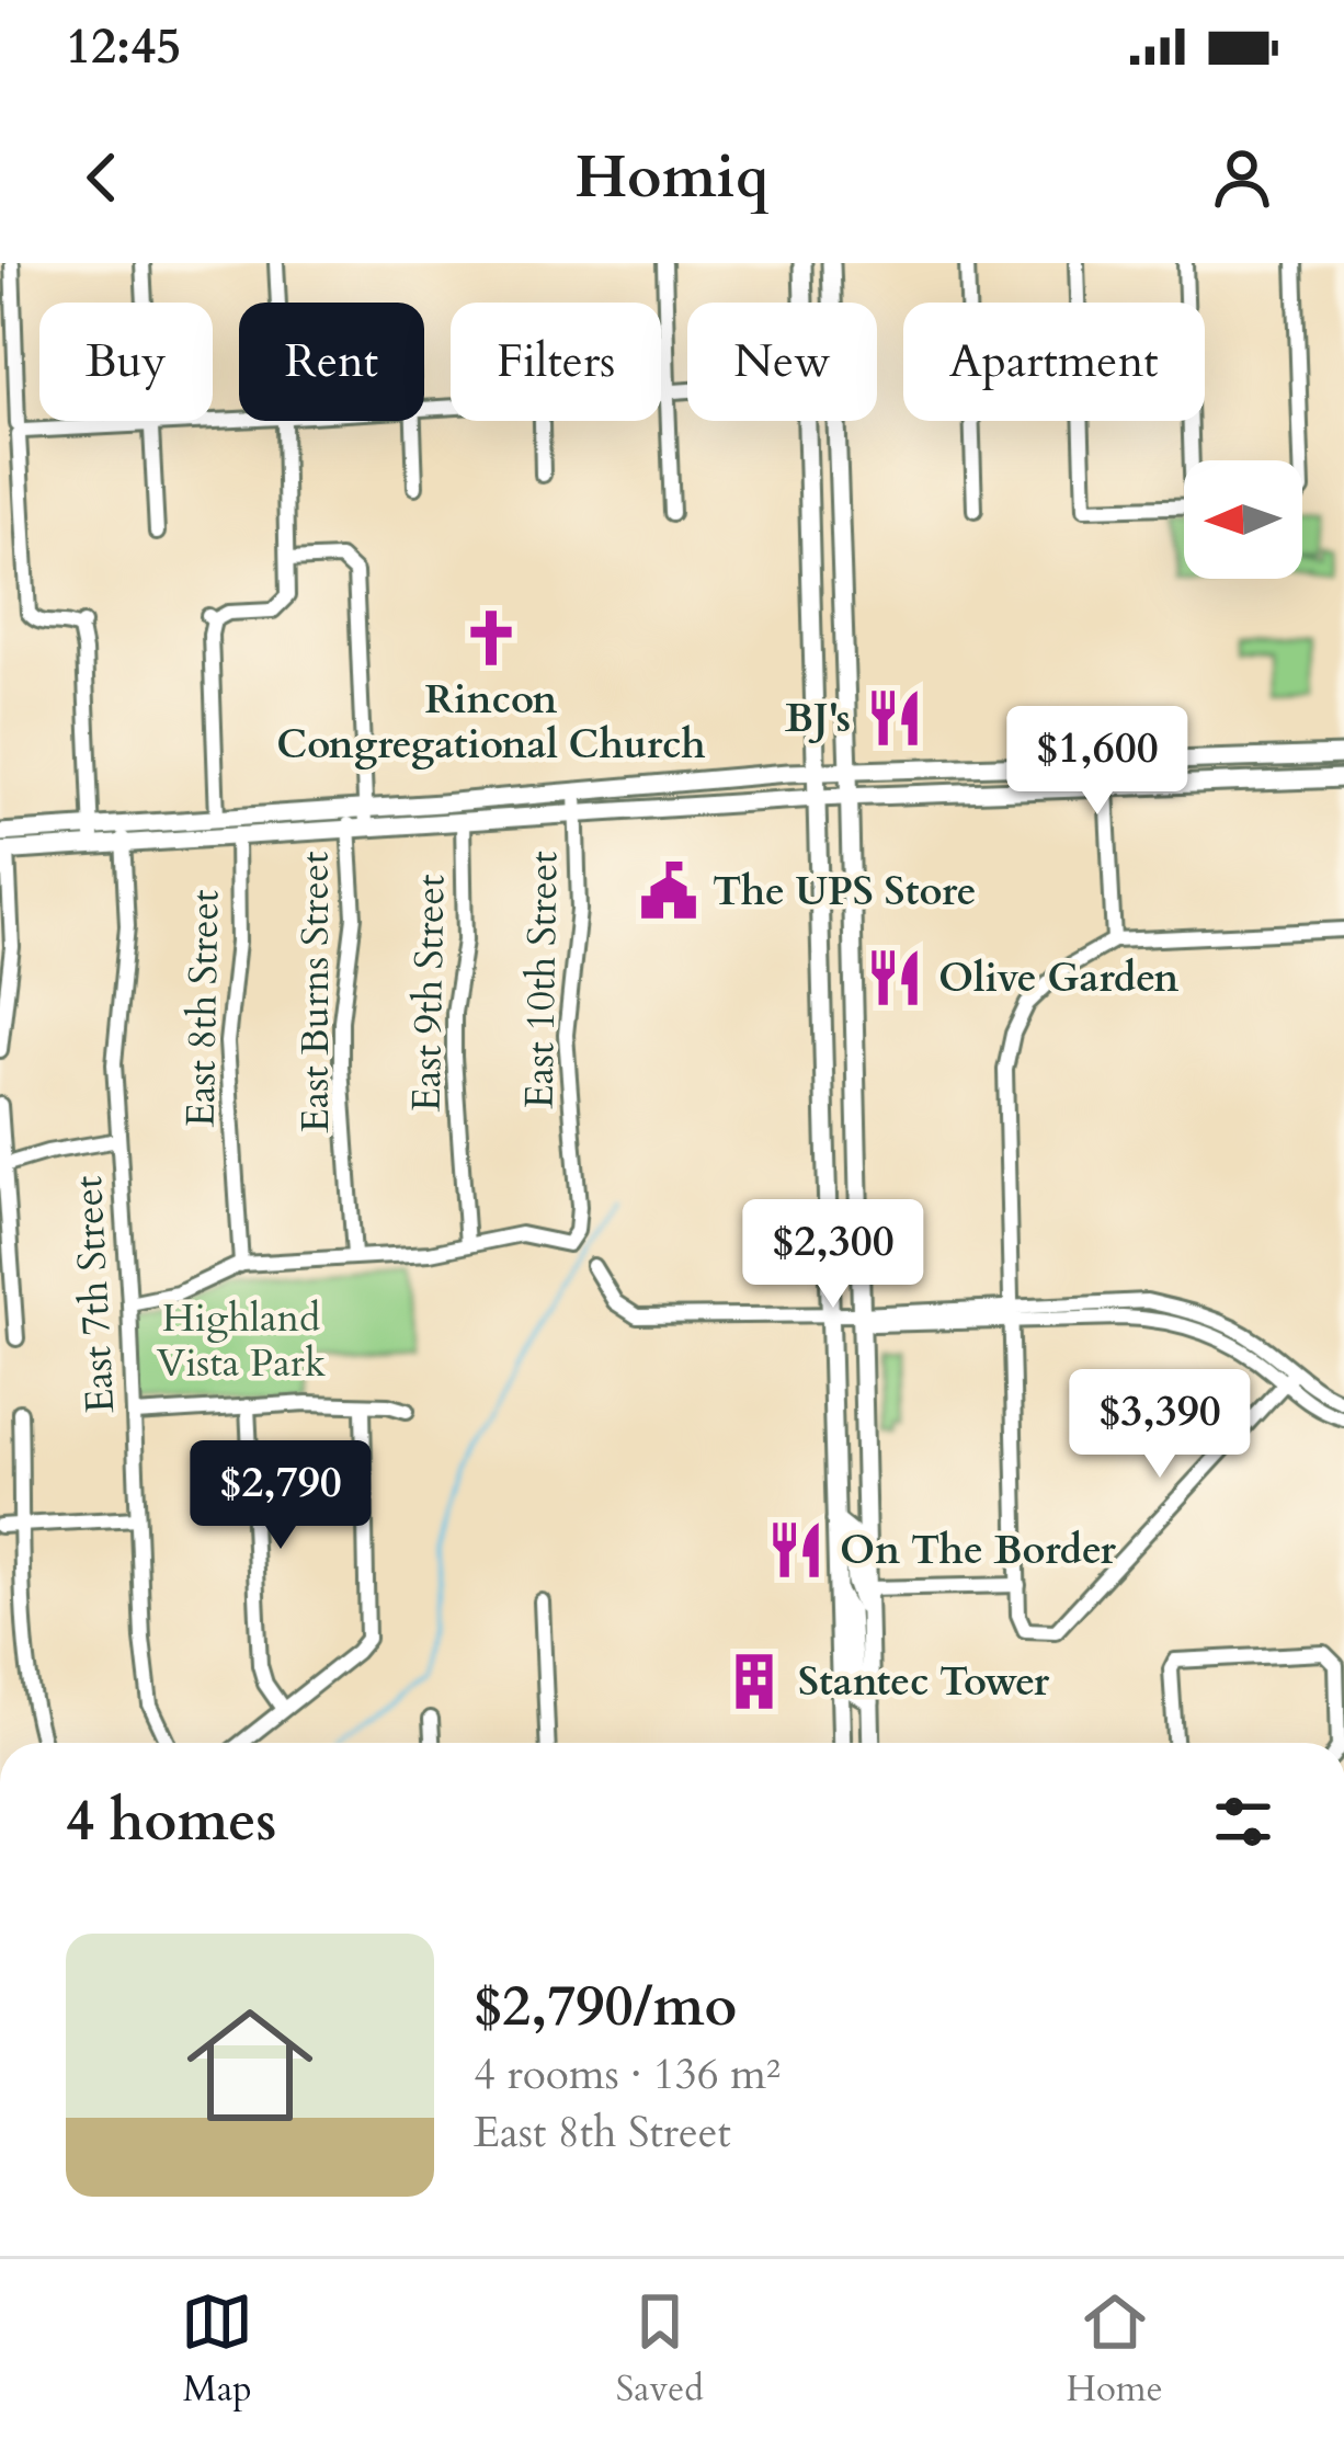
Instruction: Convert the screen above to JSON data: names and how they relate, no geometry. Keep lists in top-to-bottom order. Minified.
{"streets":{"street":["East 10th Street","East Burns Street","East 9th Street","East 8th Street","East 7th Street"]},"crossings":[["East 10th Street","East 9th Street"]],"parks":["Highland Vista Park"],"places":{"church":["Rincon Congregational Church"],"restaurant":["BJ's","Olive Garden","On The Border"],"public building":["The UPS Store"],"building":["Stantec Tower"]},"north":"left","page":{"status":"12:45","header":"Homiq","chip":["Buy","Rent","Filters","New","Apartment"],"price":["$1,600","$2,300","$3,390","$2,790"],"heading":"4 homes","list":[{"name":"$2,790/mo","note":"4 rooms · 136 m² · East 8th Street"}],"tabs":["Map","Saved","Home"]}}
